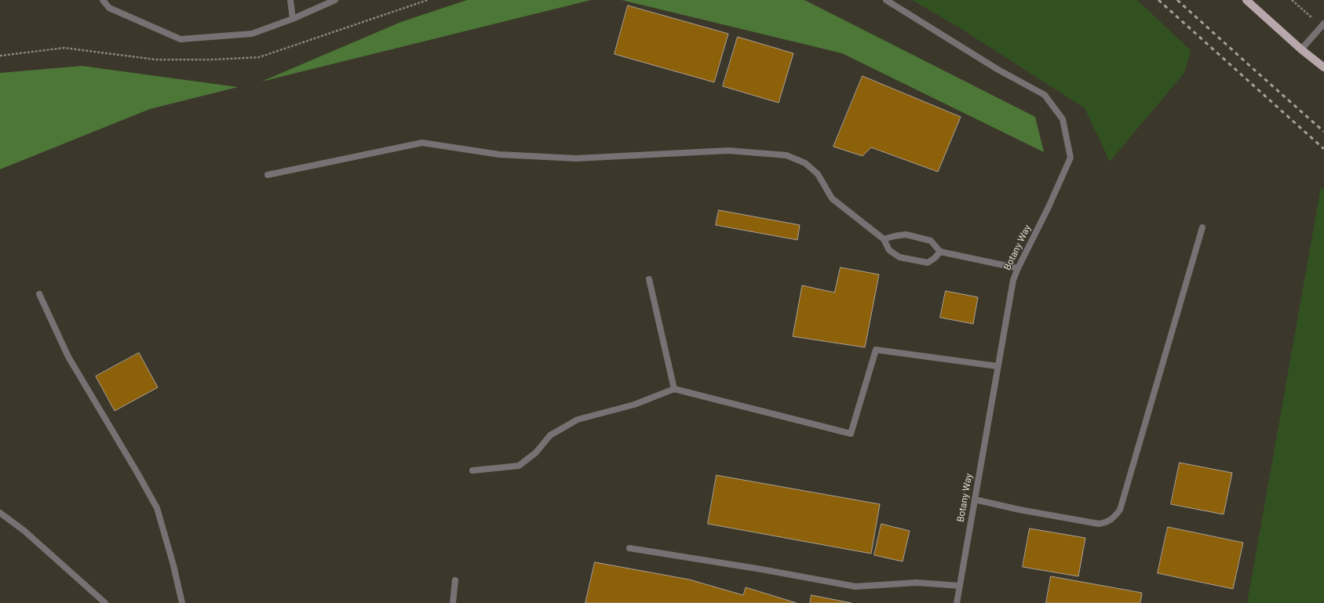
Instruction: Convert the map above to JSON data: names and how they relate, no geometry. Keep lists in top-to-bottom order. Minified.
{"streets":{"street":["Botany Way"]}}
